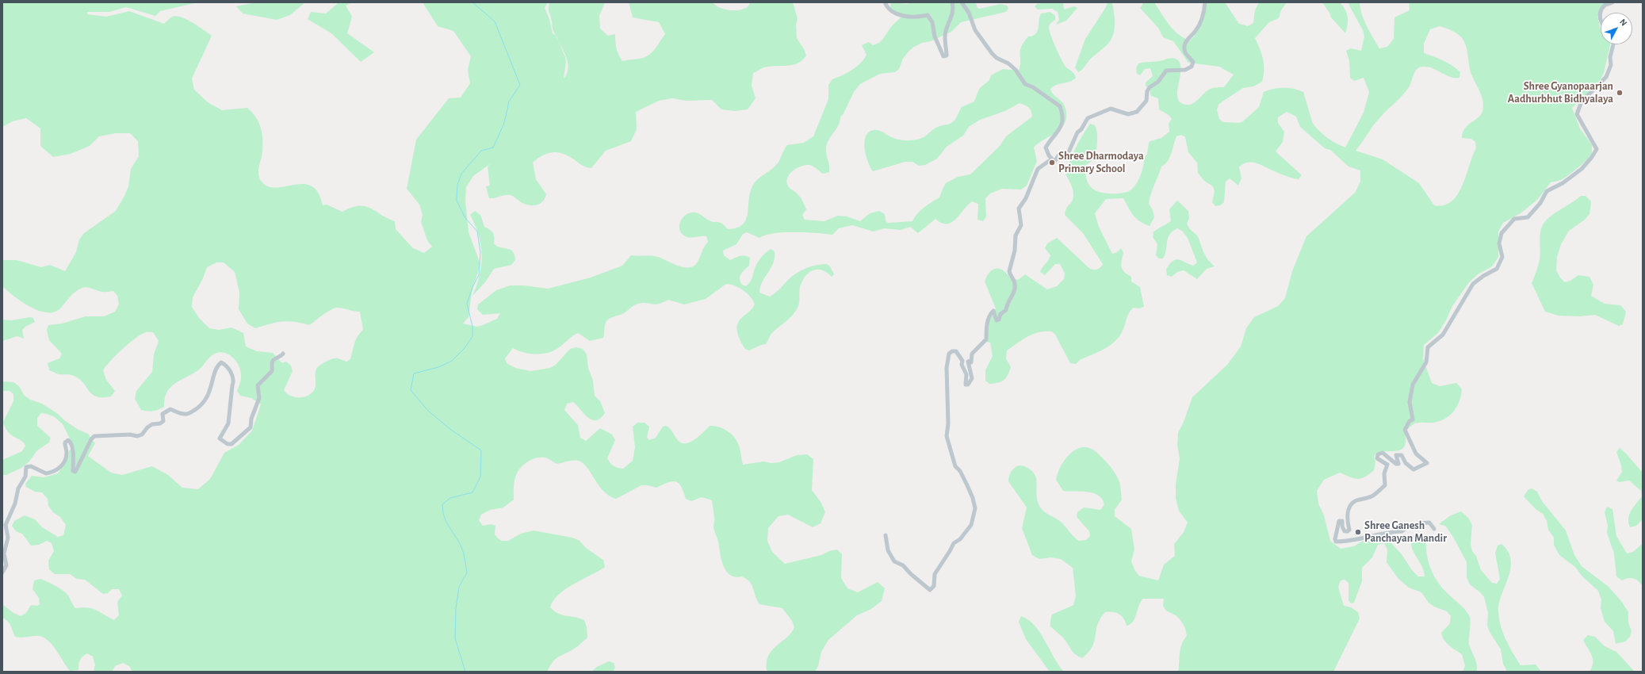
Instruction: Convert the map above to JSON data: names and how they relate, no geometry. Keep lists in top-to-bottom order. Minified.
{"places":["Shree Gyanopaarjan Aadhurbhut Bidhyalaya","Shree Dharmodaya Primary School","Shree Ganesh Panchayan Mandir"],"north":"top right"}
